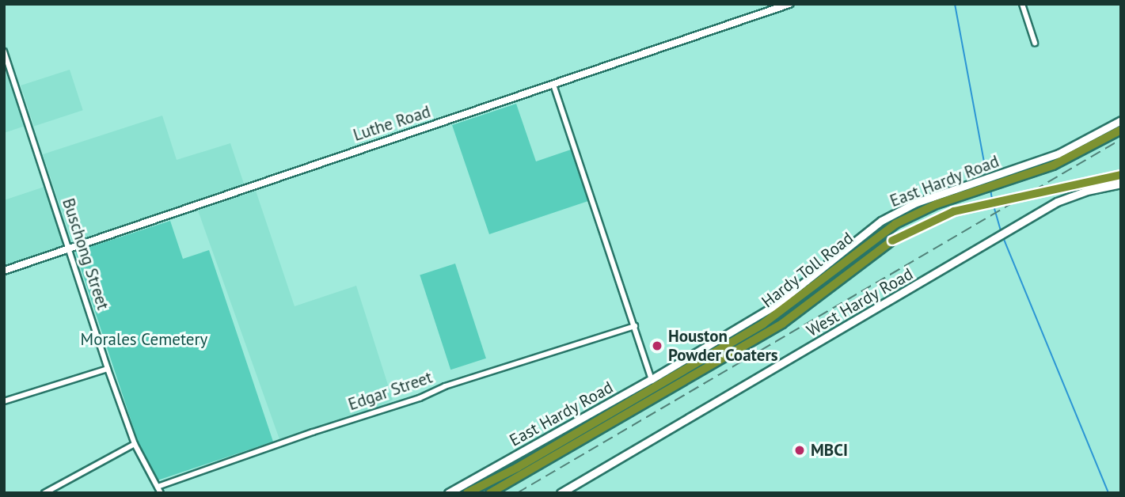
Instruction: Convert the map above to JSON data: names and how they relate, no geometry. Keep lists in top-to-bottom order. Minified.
{"streets":{"highway":["Hardy Toll Road"],"main road":["East Hardy Road","West Hardy Road"],"street":["Luthe Road","Buschong Street","Edgar Street"]},"crossings":[["Luthe Road","Buschong Street"],["Buschong Street","Edgar Street"]],"parks":["Morales Cemetery"],"places":["Houston Powder Coaters","MBCI"]}
